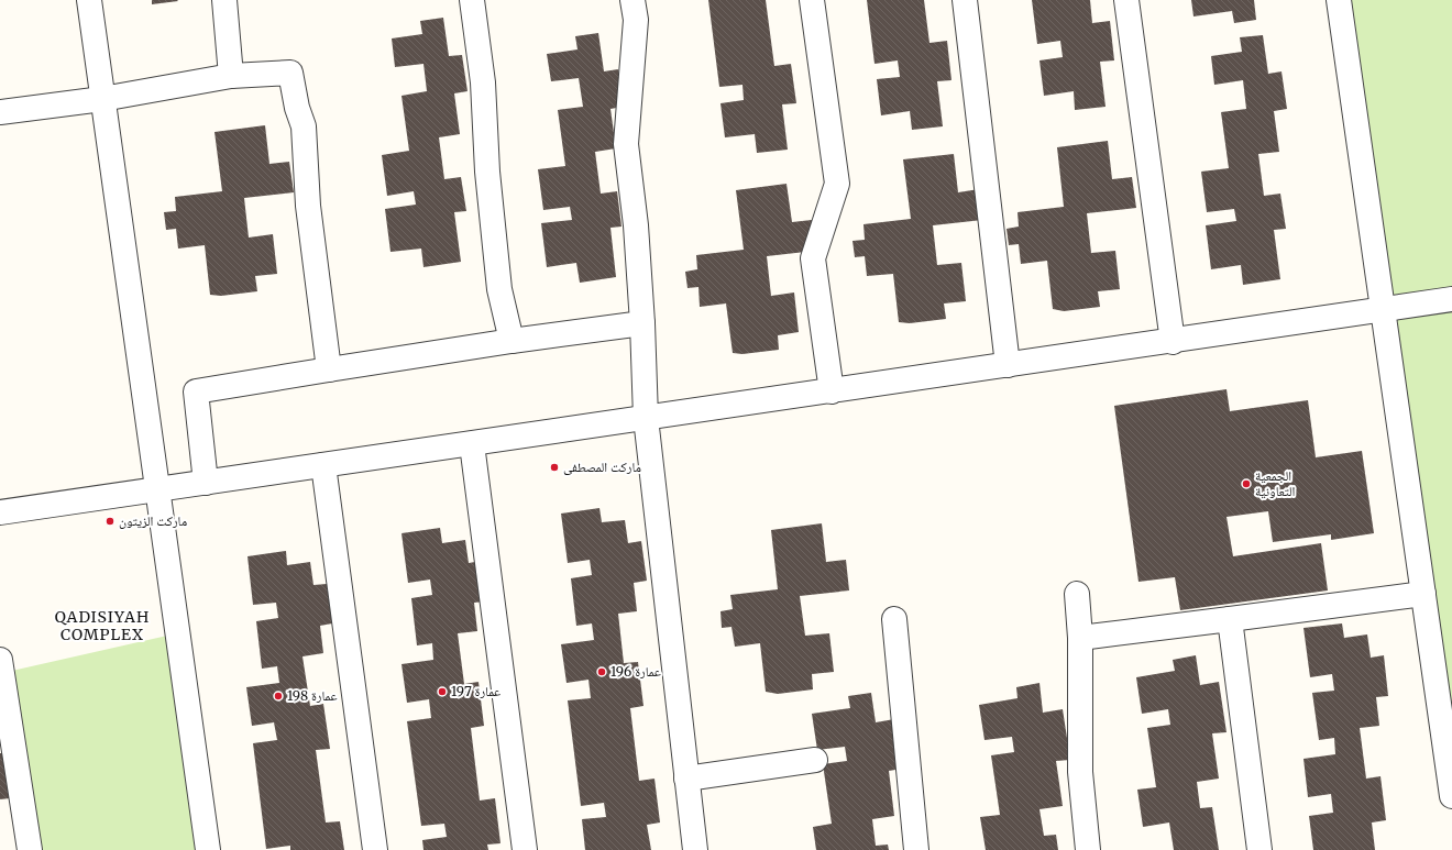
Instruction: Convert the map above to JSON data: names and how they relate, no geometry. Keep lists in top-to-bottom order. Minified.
{"districts":["QADISIYAH COMPLEX"],"places":["ماركت المصطفى","الجمعية التعاونية","ماركت الزيتون","عمارة 196","عمارة 197","عمارة 198"]}
